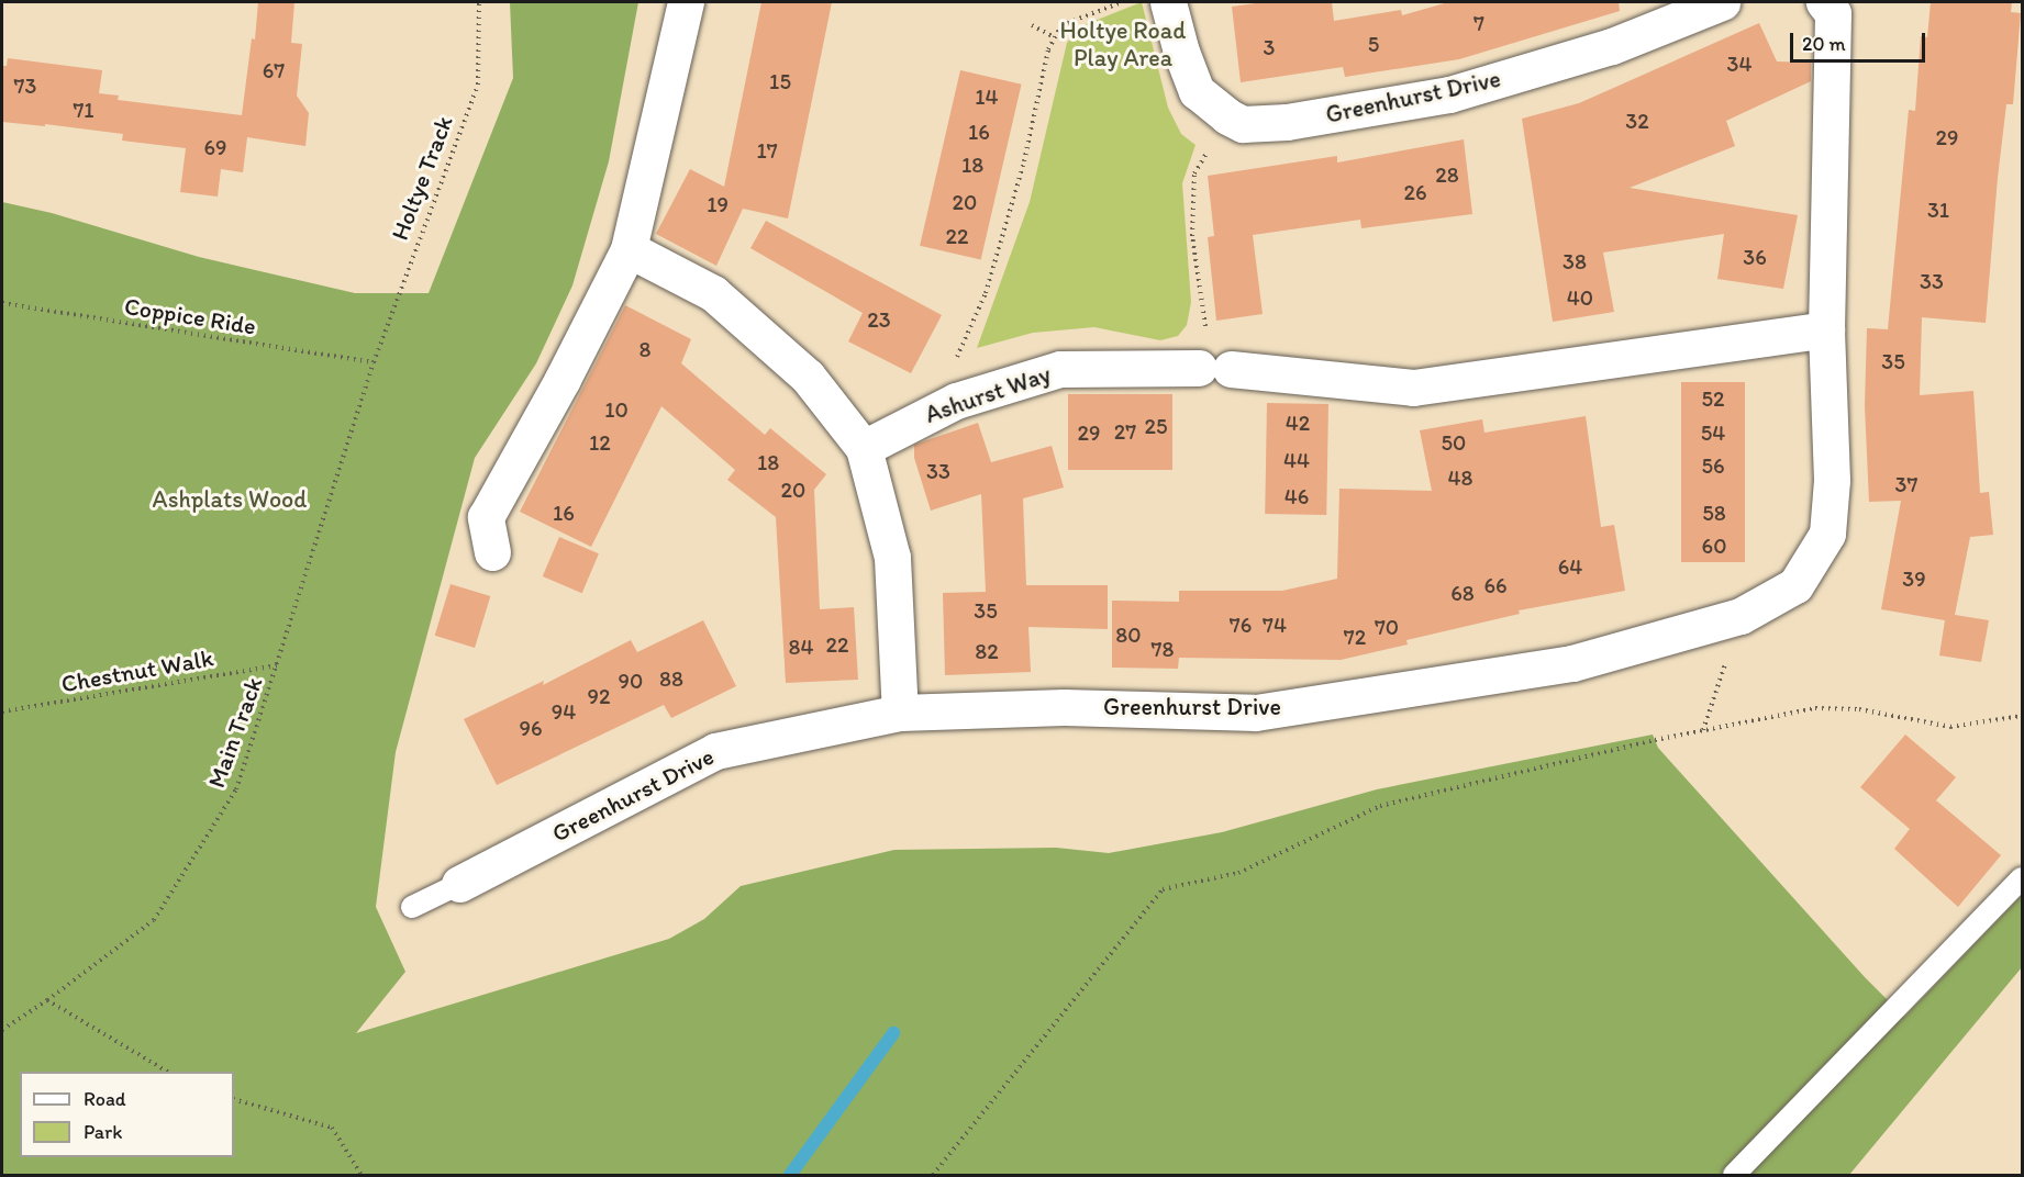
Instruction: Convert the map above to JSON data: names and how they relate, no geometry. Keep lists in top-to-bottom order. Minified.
{"streets":{"street":["Greenhurst Drive","Ashurst Way"],"path":["Holtye Track","Coppice Ride","Chestnut Walk","Main Track"]},"crossings":[["Greenhurst Drive","Ashurst Way"],["Holtye Track","Coppice Ride"],["Holtye Track","Main Track"],["Coppice Ride","Main Track"],["Chestnut Walk","Main Track"]],"parks":["Holtye Road Play Area","Ashplats Wood"],"house_numbers":["7","5","3","34","67","15","73","14","71","32","16","29","69","17","18","28","26","20","19","31","22","36","38","33","40","23","8","35","52","10","42","25","27","29","54","12","50","44","18","56","33","48","37","20","46","16","58","60","64","39","66","68","35","76","74","70","80","72","22","84","78","82","88","90","92","94","96"],"legend":["Road","Park"],"scale_bar":"20 m"}
